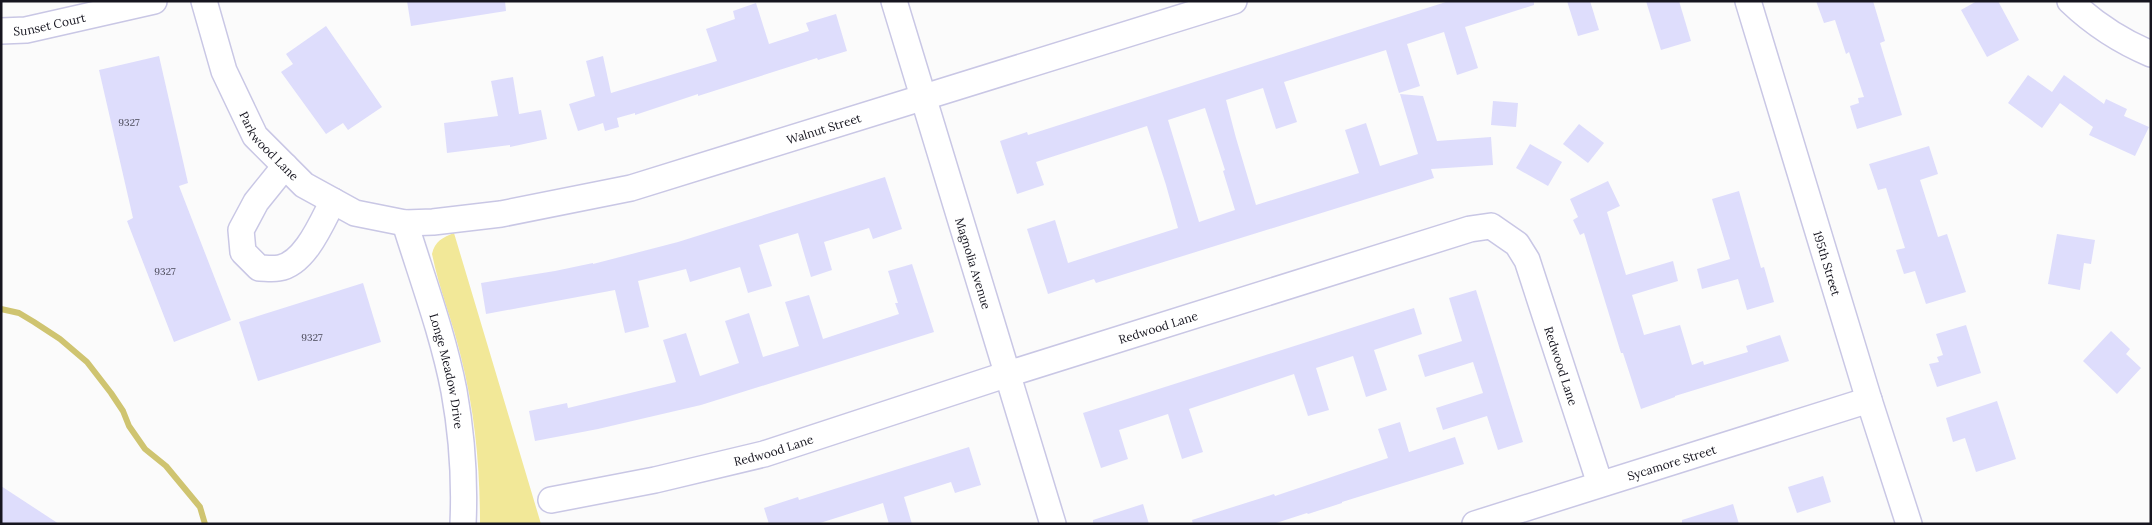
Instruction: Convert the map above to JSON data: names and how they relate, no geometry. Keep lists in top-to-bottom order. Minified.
{"streets":{"street":["Sunset Court","Walnut Street","Parkwood Lane","Magnolia Avenue","195th Street","Redwood Lane","Longe Meadow Drive","Sycamore Street"]},"crossings":[["Walnut Street","Parkwood Lane"],["Walnut Street","Magnolia Avenue"],["Walnut Street","Longe Meadow Drive"],["Parkwood Lane","Longe Meadow Drive"],["Magnolia Avenue","Redwood Lane"],["195th Street","Sycamore Street"],["Redwood Lane","Sycamore Street"]],"house_numbers":["9327","9327","9327"]}
